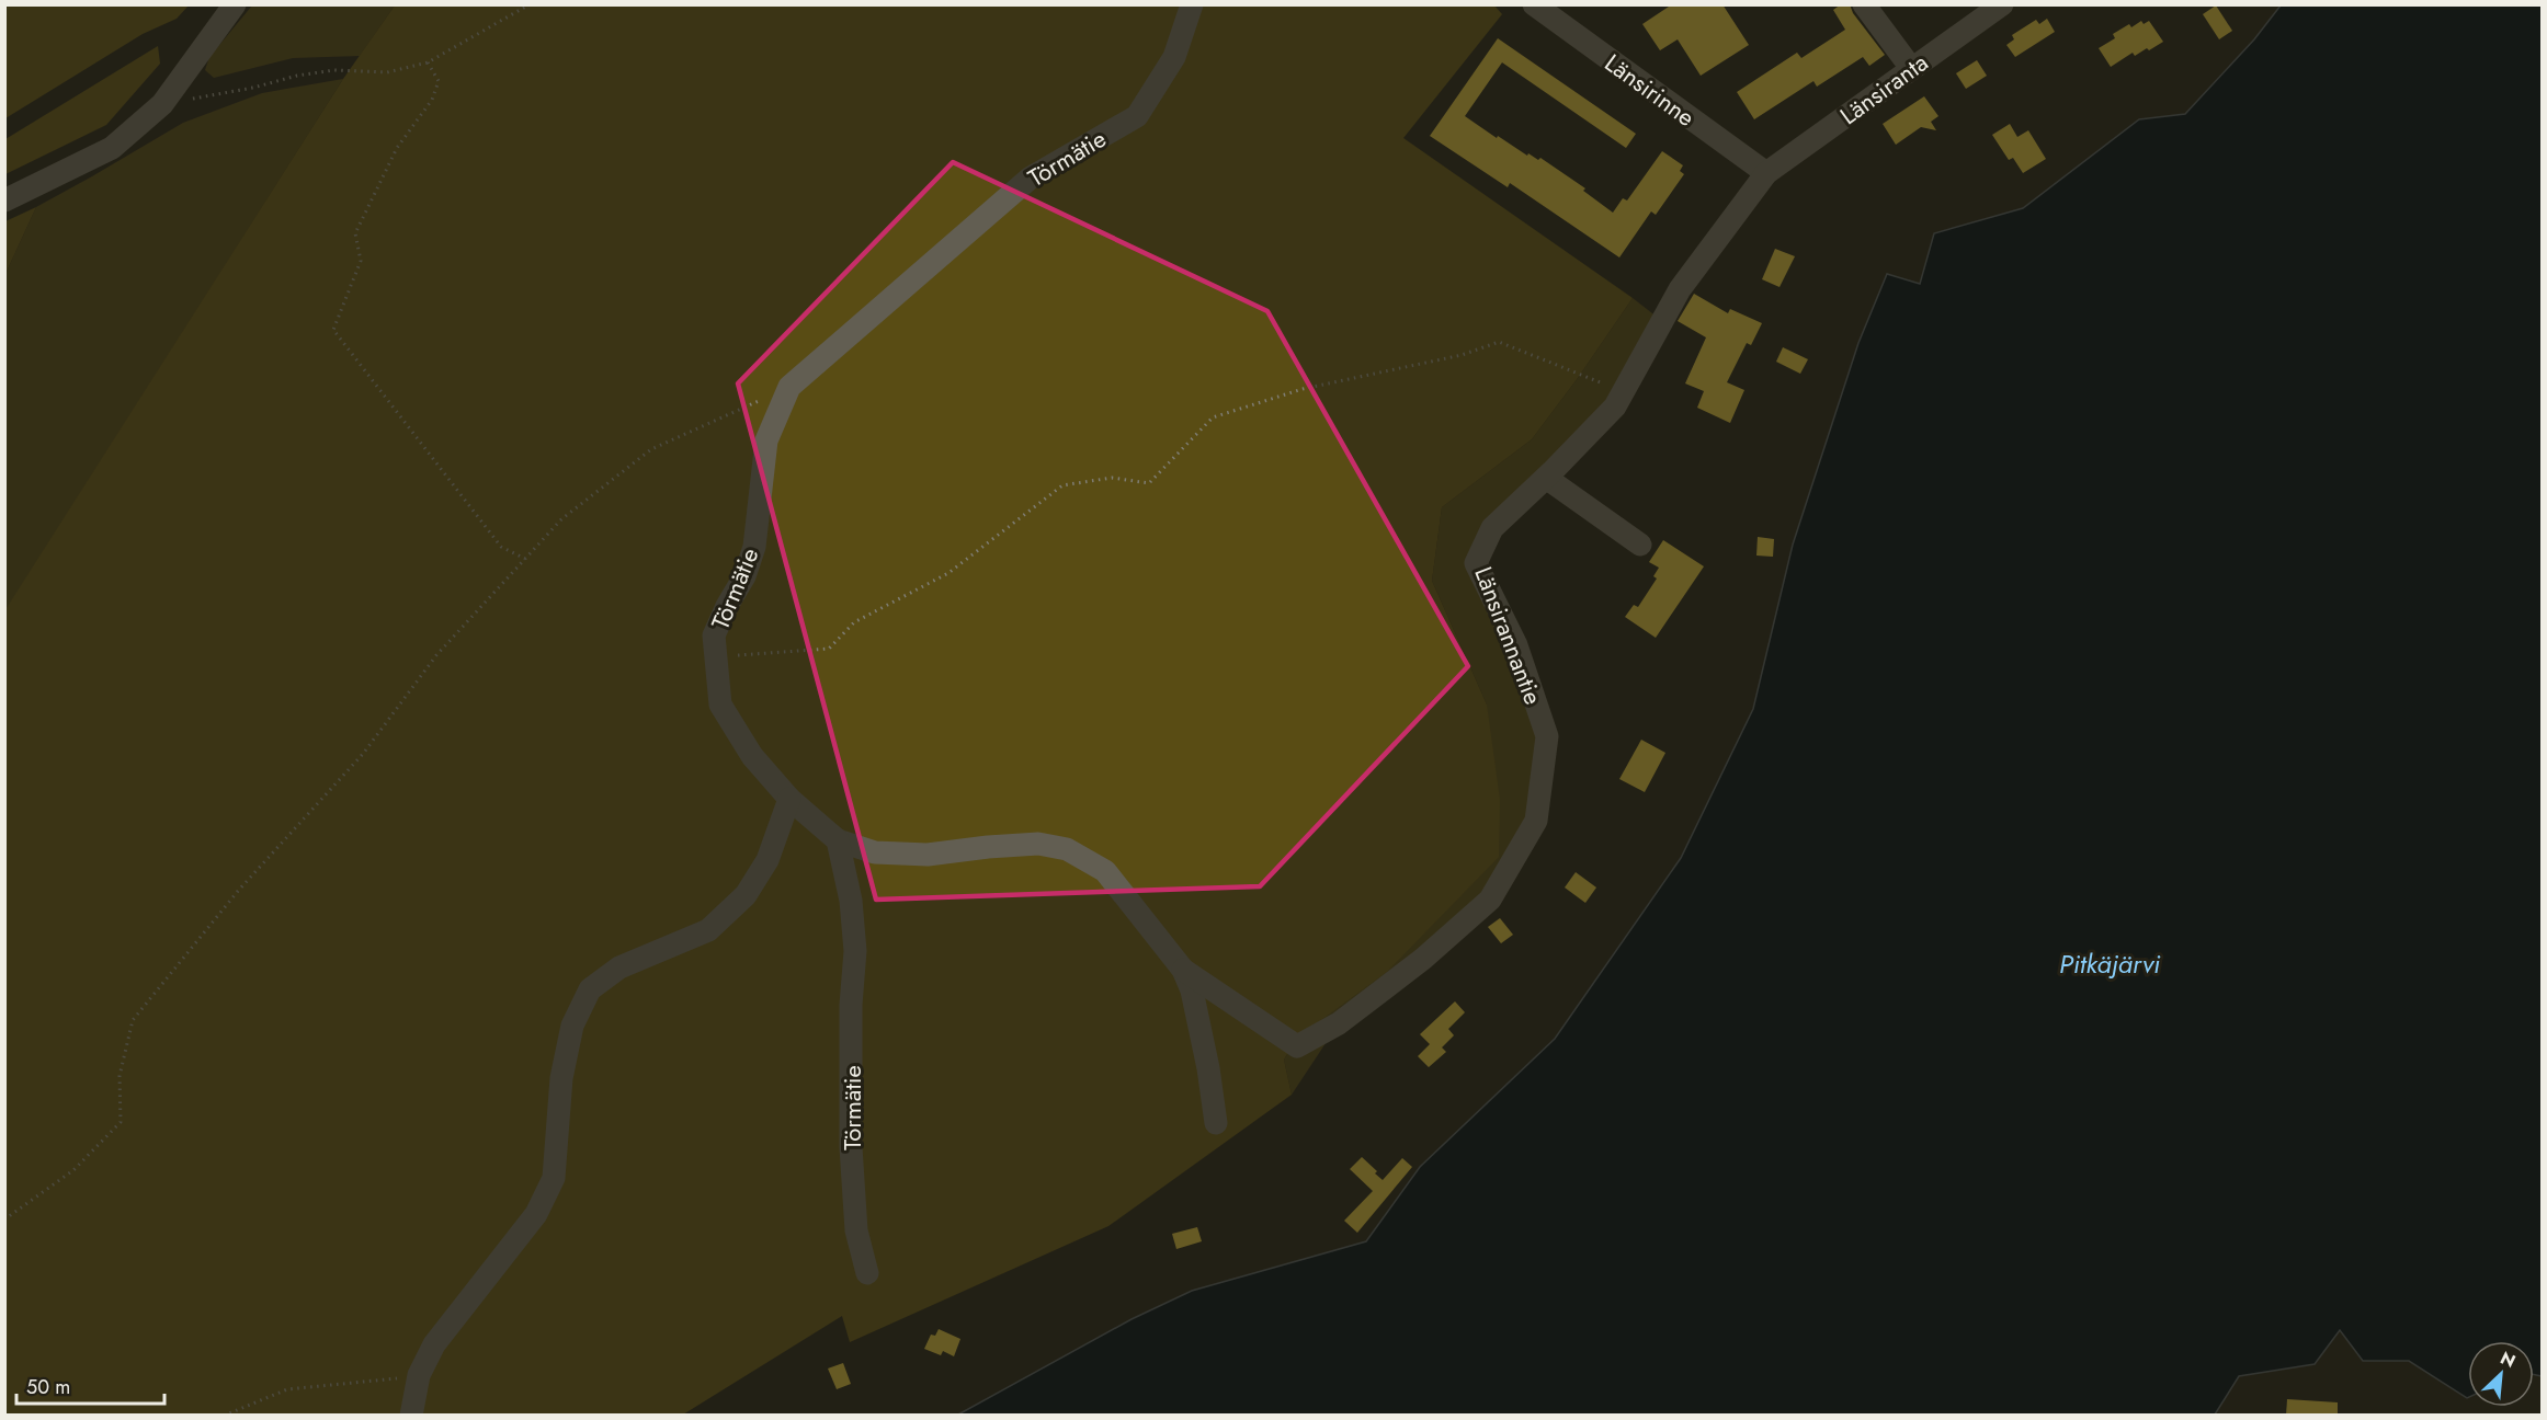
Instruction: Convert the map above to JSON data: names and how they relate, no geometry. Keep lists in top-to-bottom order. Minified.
{"streets":{"street":["Länsiranta","Länsirinne","Törmätie","Länsirannantie"]},"crossings":[["Länsiranta","Länsirinne"],["Länsiranta","Länsirannantie"],["Länsirinne","Länsirannantie"]],"water":["Pitkäjärvi"],"scale_bar":"50 m","north":"top right"}
